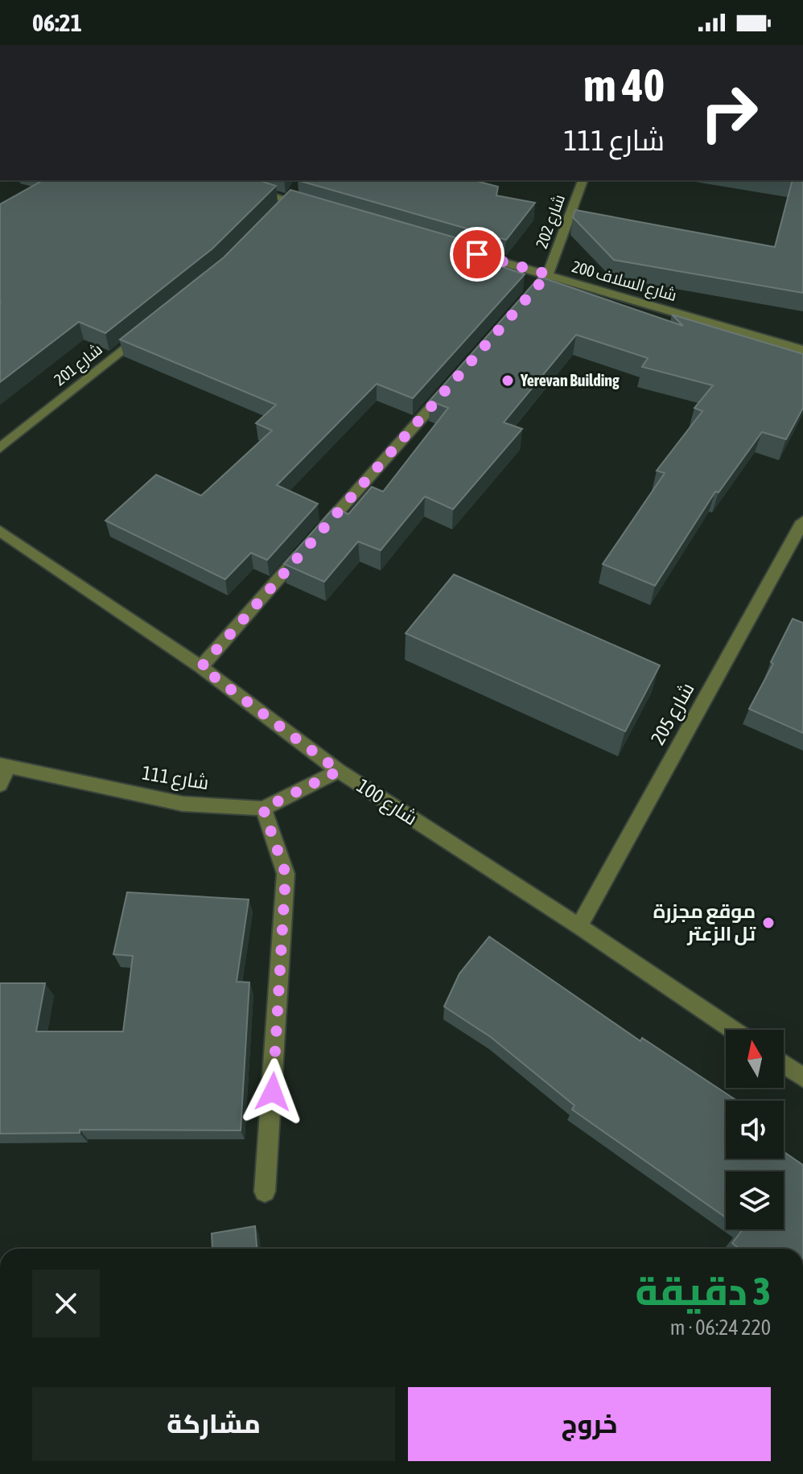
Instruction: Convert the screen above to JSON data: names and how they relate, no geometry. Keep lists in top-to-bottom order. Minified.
{"streets":{"street":["شارع 202","200 شارع السلاف","شارع 201","شارع 205","شارع 111","شارع 100"]},"crossings":[["شارع 202","200 شارع السلاف"],["شارع 205","شارع 100"],["شارع 111","شارع 100"]],"places":["Yerevan Building","موقع مجزرة تل الزعتر"],"north":"top","page":{"status":"06:21","turn":["40 m","شارع 111"],"heading":["3 دقيقة","220 m · 06:24"],"buttons":["خروج","مشاركة"]}}
